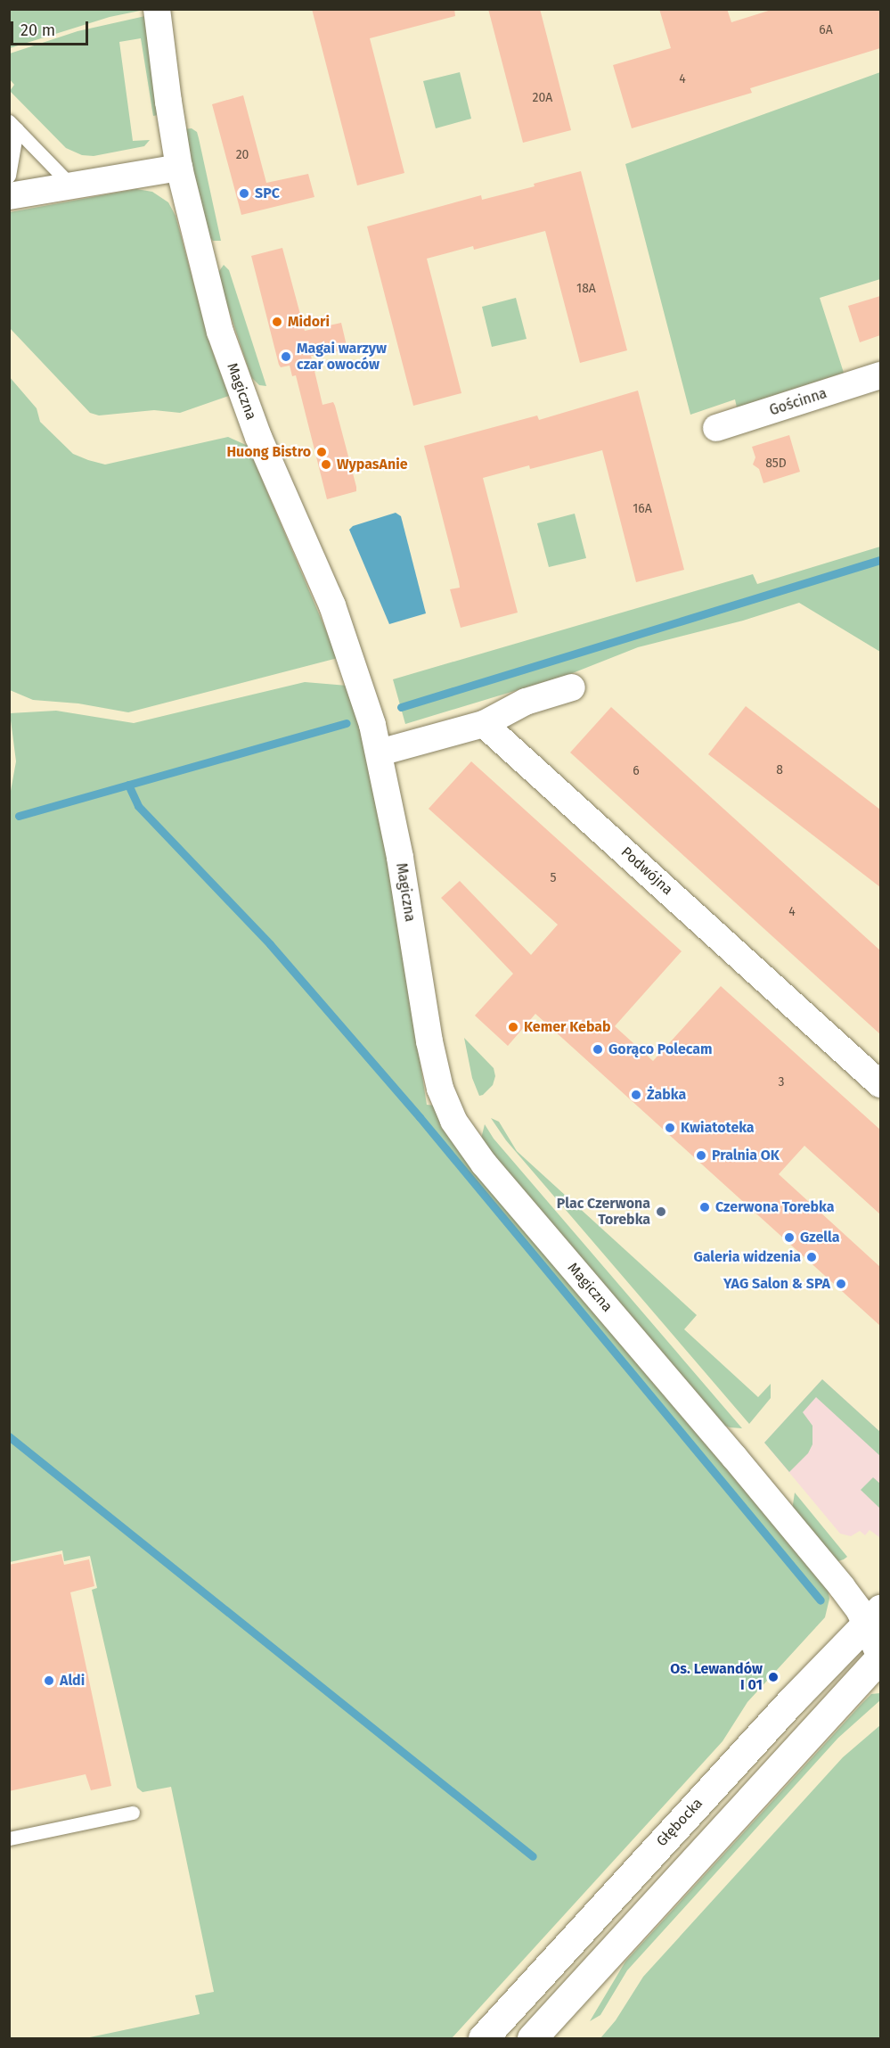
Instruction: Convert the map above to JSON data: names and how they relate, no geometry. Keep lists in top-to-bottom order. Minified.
{"streets":{"street":["Magiczna","Gościnna","Podwójna","Głębocka"]},"crossings":[["Magiczna","Głębocka"]],"places":["SPC","Midori","Magai warzyw czar owoców","Huong Bistro","WypasAnie","Kemer Kebab","Gorąco Polecam","Żabka","Kwiatoteka","Pralnia OK","Czerwona Torebka","Plac Czerwona Torebka","Gzella","Galeria widzenia","YAG Salon & SPA","Os. Lewandów I 01","Aldi"],"house_numbers":["6A","4","20A","20","18A","85D","16A","8","6","5","4","3"],"scale_bar":"20 m"}
